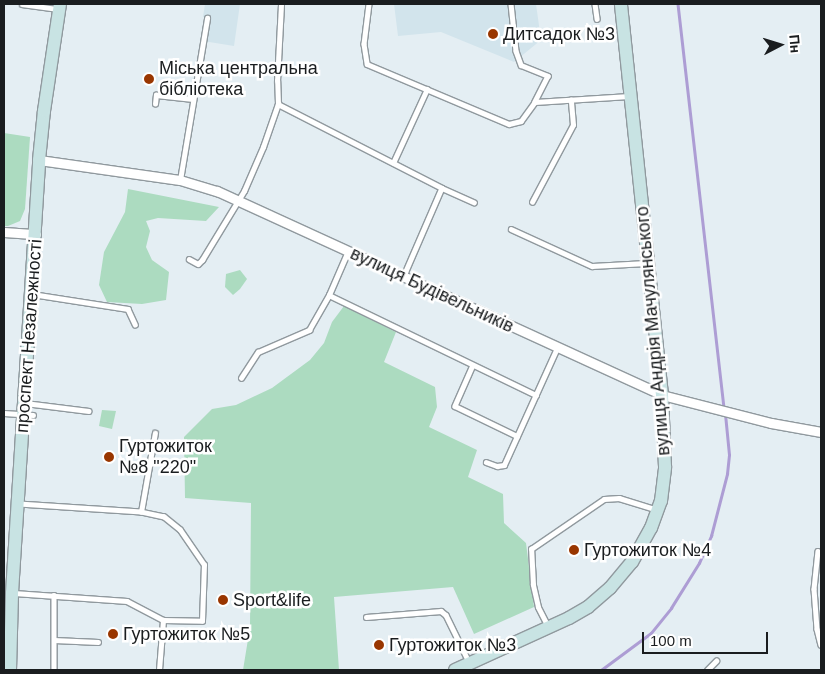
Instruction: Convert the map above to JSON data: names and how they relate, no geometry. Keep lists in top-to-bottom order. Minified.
{"streets":{"street":["вулиця Будівельників","вулиця Андрія Мачулянського","проспект Незалежності"]},"crossings":[["вулиця Будівельників","вулиця Андрія Мачулянського"],["вулиця Будівельників","проспект Незалежності"]],"places":["Дитсадок №3","Міська центральна бібліотека","Гуртожиток №8 \"220\"","Гуртожиток №4","Sport&life","Гуртожиток №5","Гуртожиток №3"],"scale_bar":"100 m","north":"right"}
